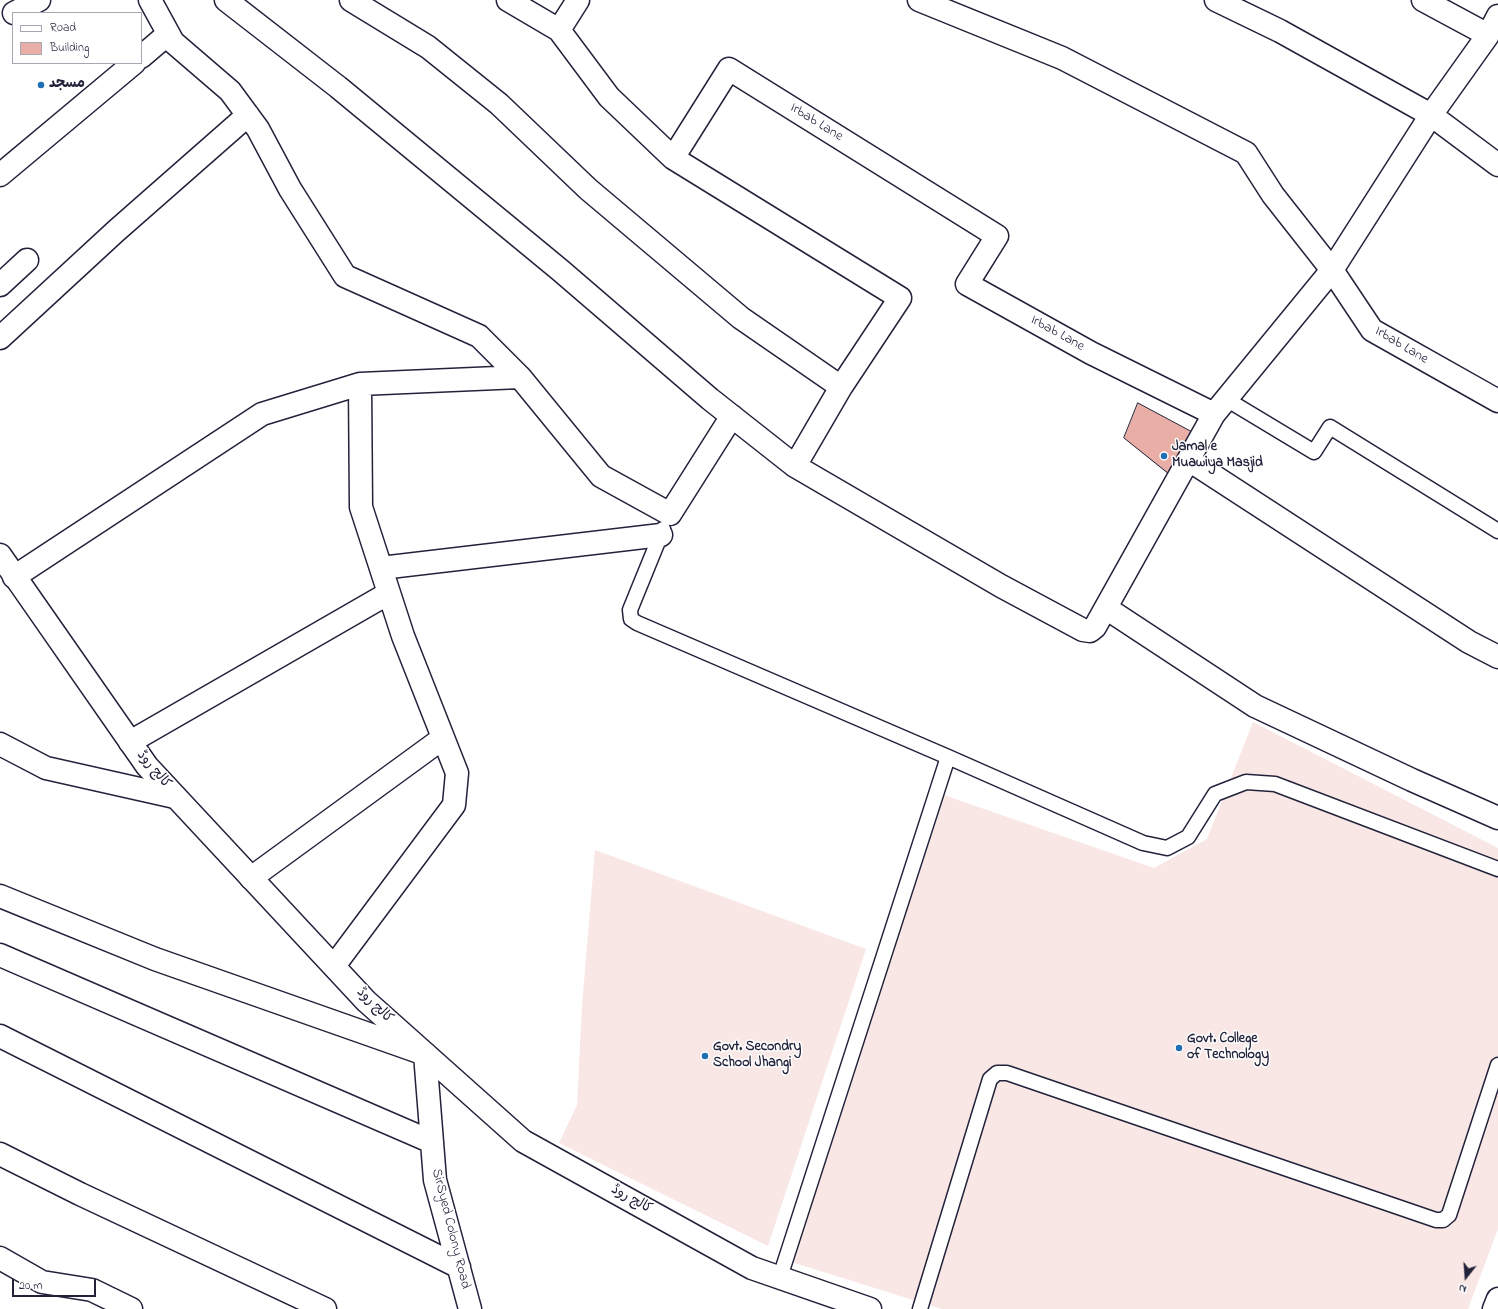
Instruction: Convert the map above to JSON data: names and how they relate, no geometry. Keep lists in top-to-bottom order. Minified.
{"streets":{"street":["Irbab Lane","کالج روڈ","SirSyed Colony Road"]},"crossings":[["کالج روڈ","SirSyed Colony Road"]],"places":["مسجد","Jamal e Muawiya Masjid","Govt. College of Technology","Govt. Secondry School Jhangi"],"legend":["Road","Building"],"scale_bar":"20 m","north":"bottom"}
